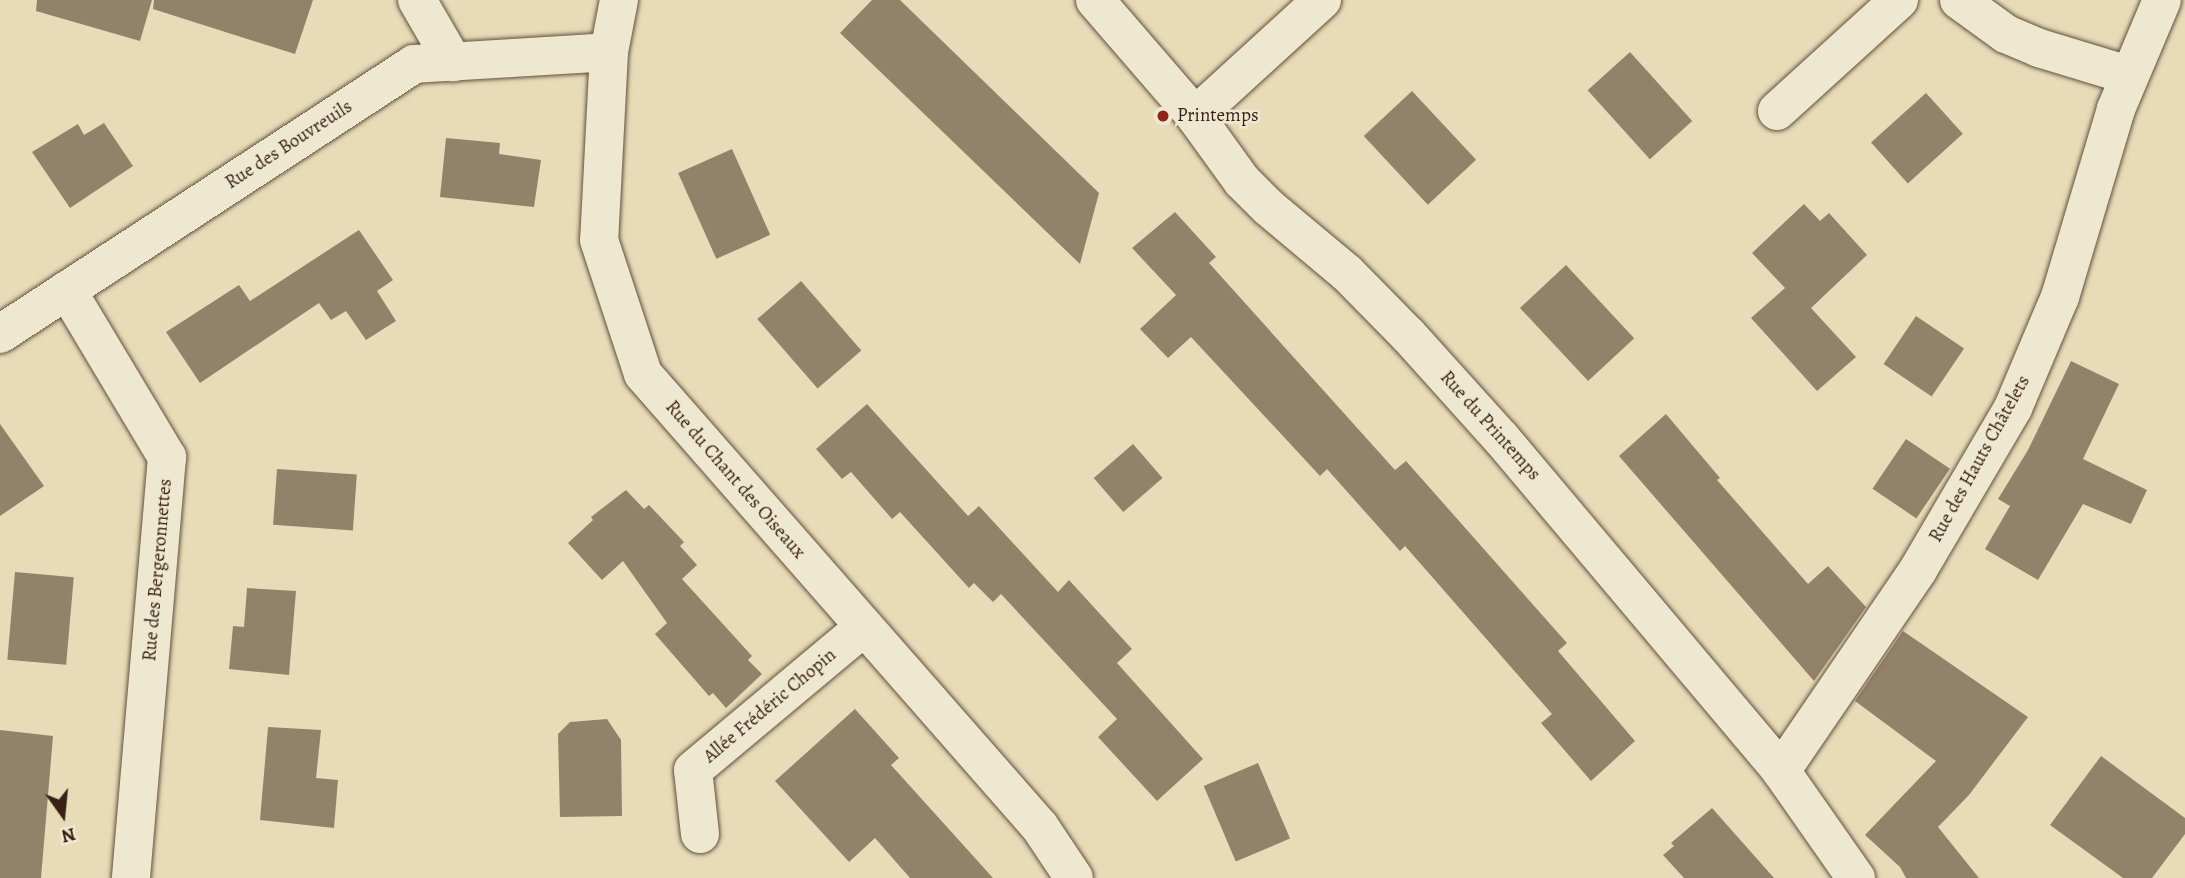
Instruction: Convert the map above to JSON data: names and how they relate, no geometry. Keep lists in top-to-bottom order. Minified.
{"streets":{"street":["Rue des Bouvreuils","Rue du Printemps","Rue des Hauts Châtelets","Rue du Chant des Oiseaux","Rue des Bergeronnettes","Allée Frédéric Chopin"]},"crossings":[["Rue des Bouvreuils","Rue du Chant des Oiseaux"],["Rue des Bouvreuils","Rue des Bergeronnettes"],["Rue du Printemps","Rue des Hauts Châtelets"],["Rue du Chant des Oiseaux","Allée Frédéric Chopin"]],"places":["Printemps"],"north":"bottom"}
